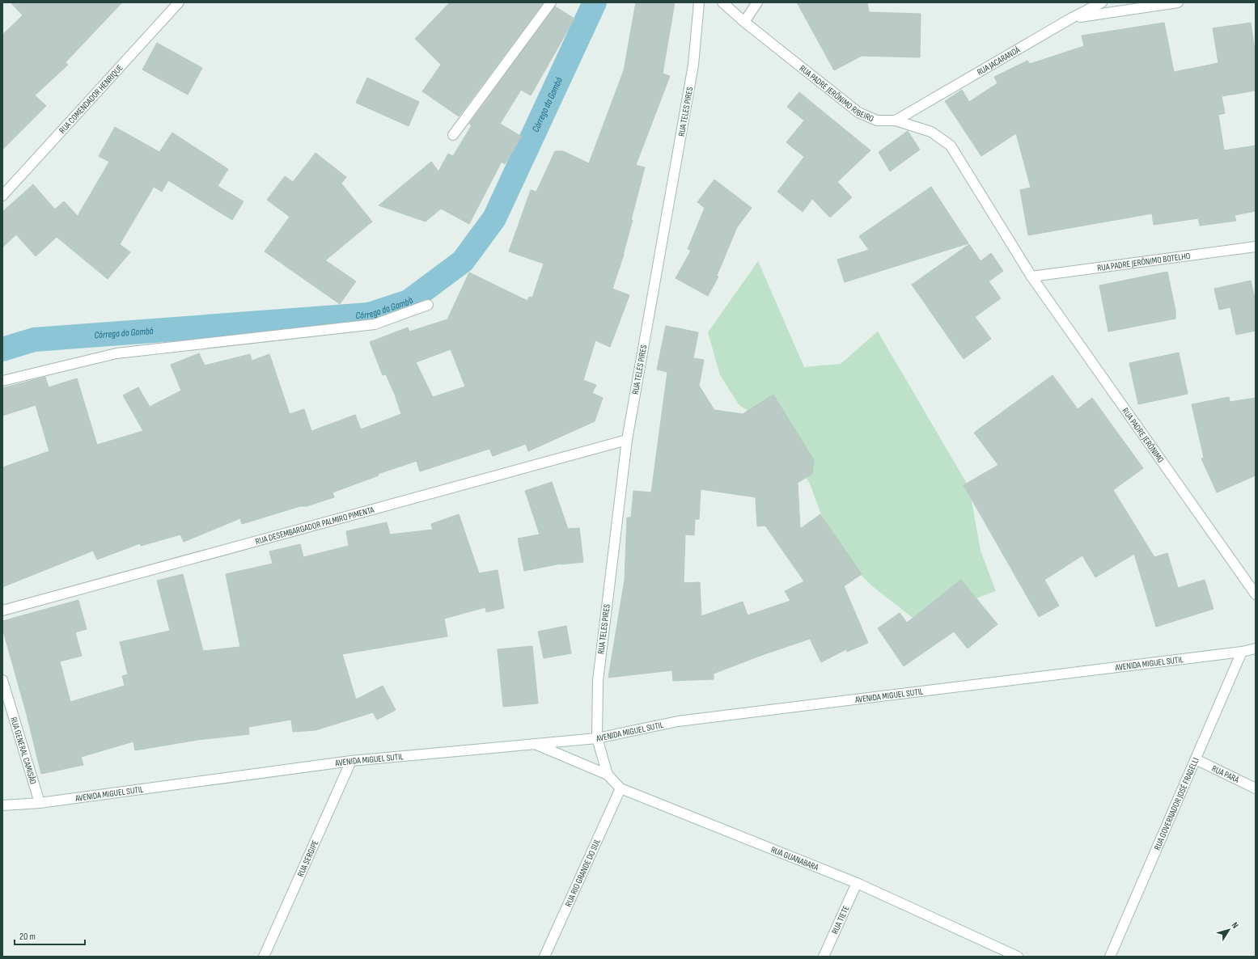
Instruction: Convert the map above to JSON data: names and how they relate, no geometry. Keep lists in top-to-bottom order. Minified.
{"streets":{"street":["RUA JACARANDÁ","RUA PADRE JERÔNIMO RIBEIRO","RUA COMENDADOR HENRIQUE","RUA TELES PIRES","RUA PADRE JERÔNIMO BOTELHO","RUA PADRE JERÔNIMO","RUA DESEMBARGADOR PALMIRO PIMENTA","AVENIDA MIGUEL SUTIL","RUA GENERAL CAMISÃO","RUA PARÁ","RUA GOVERNADOR JOSÉ FRAGELLI","RUA GUANABARA","RUA SERGIPE","RUA RIO GRANDE DO SUL","RUA TIETE"]},"crossings":[["RUA JACARANDÁ","RUA PADRE JERÔNIMO RIBEIRO"],["RUA PADRE JERÔNIMO RIBEIRO","RUA PADRE JERÔNIMO BOTELHO"],["RUA PADRE JERÔNIMO RIBEIRO","RUA PADRE JERÔNIMO"],["RUA TELES PIRES","RUA DESEMBARGADOR PALMIRO PIMENTA"],["RUA TELES PIRES","AVENIDA MIGUEL SUTIL"],["RUA TELES PIRES","RUA GUANABARA"],["RUA PADRE JERÔNIMO BOTELHO","RUA PADRE JERÔNIMO"],["AVENIDA MIGUEL SUTIL","RUA GENERAL CAMISÃO"],["AVENIDA MIGUEL SUTIL","RUA GOVERNADOR JOSÉ FRAGELLI"],["AVENIDA MIGUEL SUTIL","RUA GUANABARA"],["AVENIDA MIGUEL SUTIL","RUA SERGIPE"],["RUA PARÁ","RUA GOVERNADOR JOSÉ FRAGELLI"],["RUA GUANABARA","RUA RIO GRANDE DO SUL"],["RUA GUANABARA","RUA TIETE"]],"water":["Córrego do Gambá"],"scale_bar":"20 m","north":"top right"}
